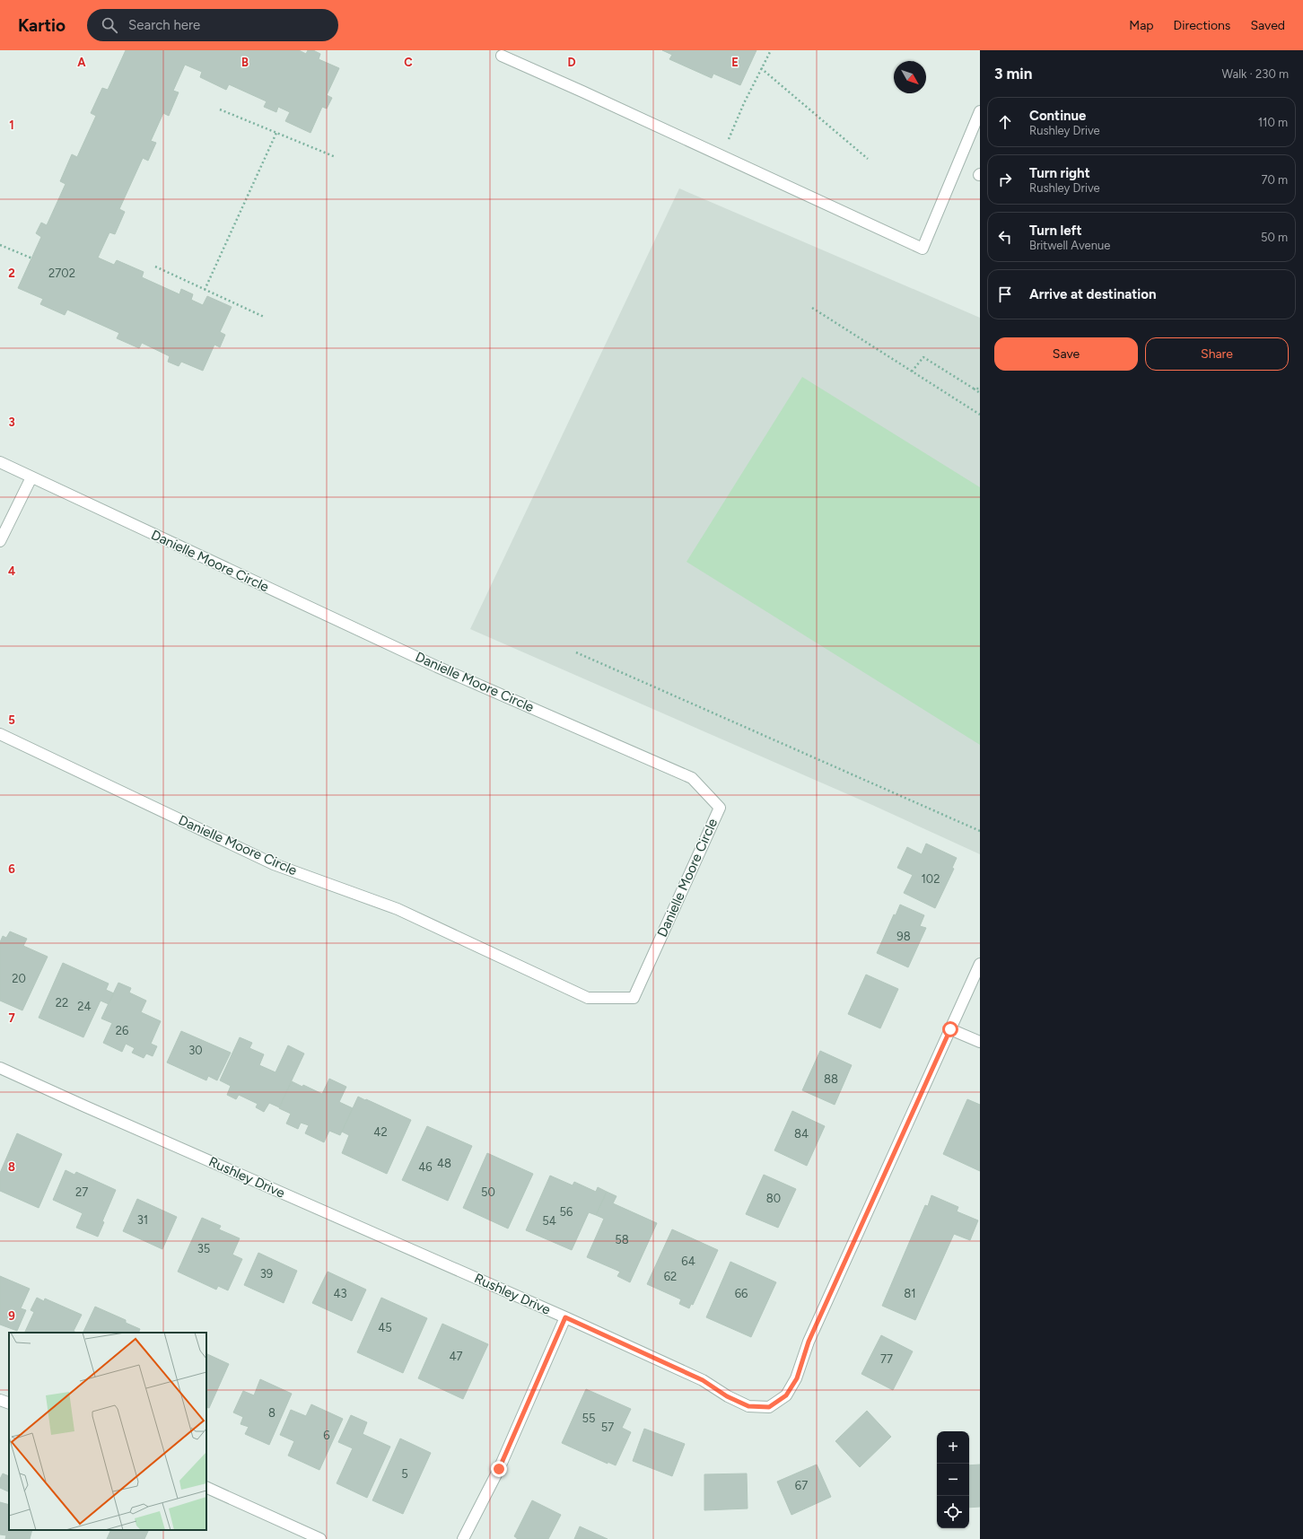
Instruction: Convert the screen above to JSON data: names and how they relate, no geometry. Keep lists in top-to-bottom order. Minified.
{"streets":{"street":["Danielle Moore Circle","Rushley Drive"]},"house_numbers":["2702","102","98","20","22","24","26","30","88","42","84","48","46","27","50","80","56","31","54","58","35","64","39","62","43","66","81","45","47","77","8","55","57","6","5","67"],"north":"bottom right","page":{"header":"Kartio","search":"Search here","nav":["Map","Directions","Saved"],"heading":["3 min","Walk · 230 m"],"list":[["Continue","Rushley Drive","110 m"],["Turn right","Rushley Drive","70 m"],["Turn left","Britwell Avenue","50 m"],"Arrive at destination"],"buttons":["Save","Share"],"map_buttons":["+","−"]},"grid":{"columns":["A","B","C","D","E"],"rows":["1","2","3","4","5","6","7","8","9"]}}
